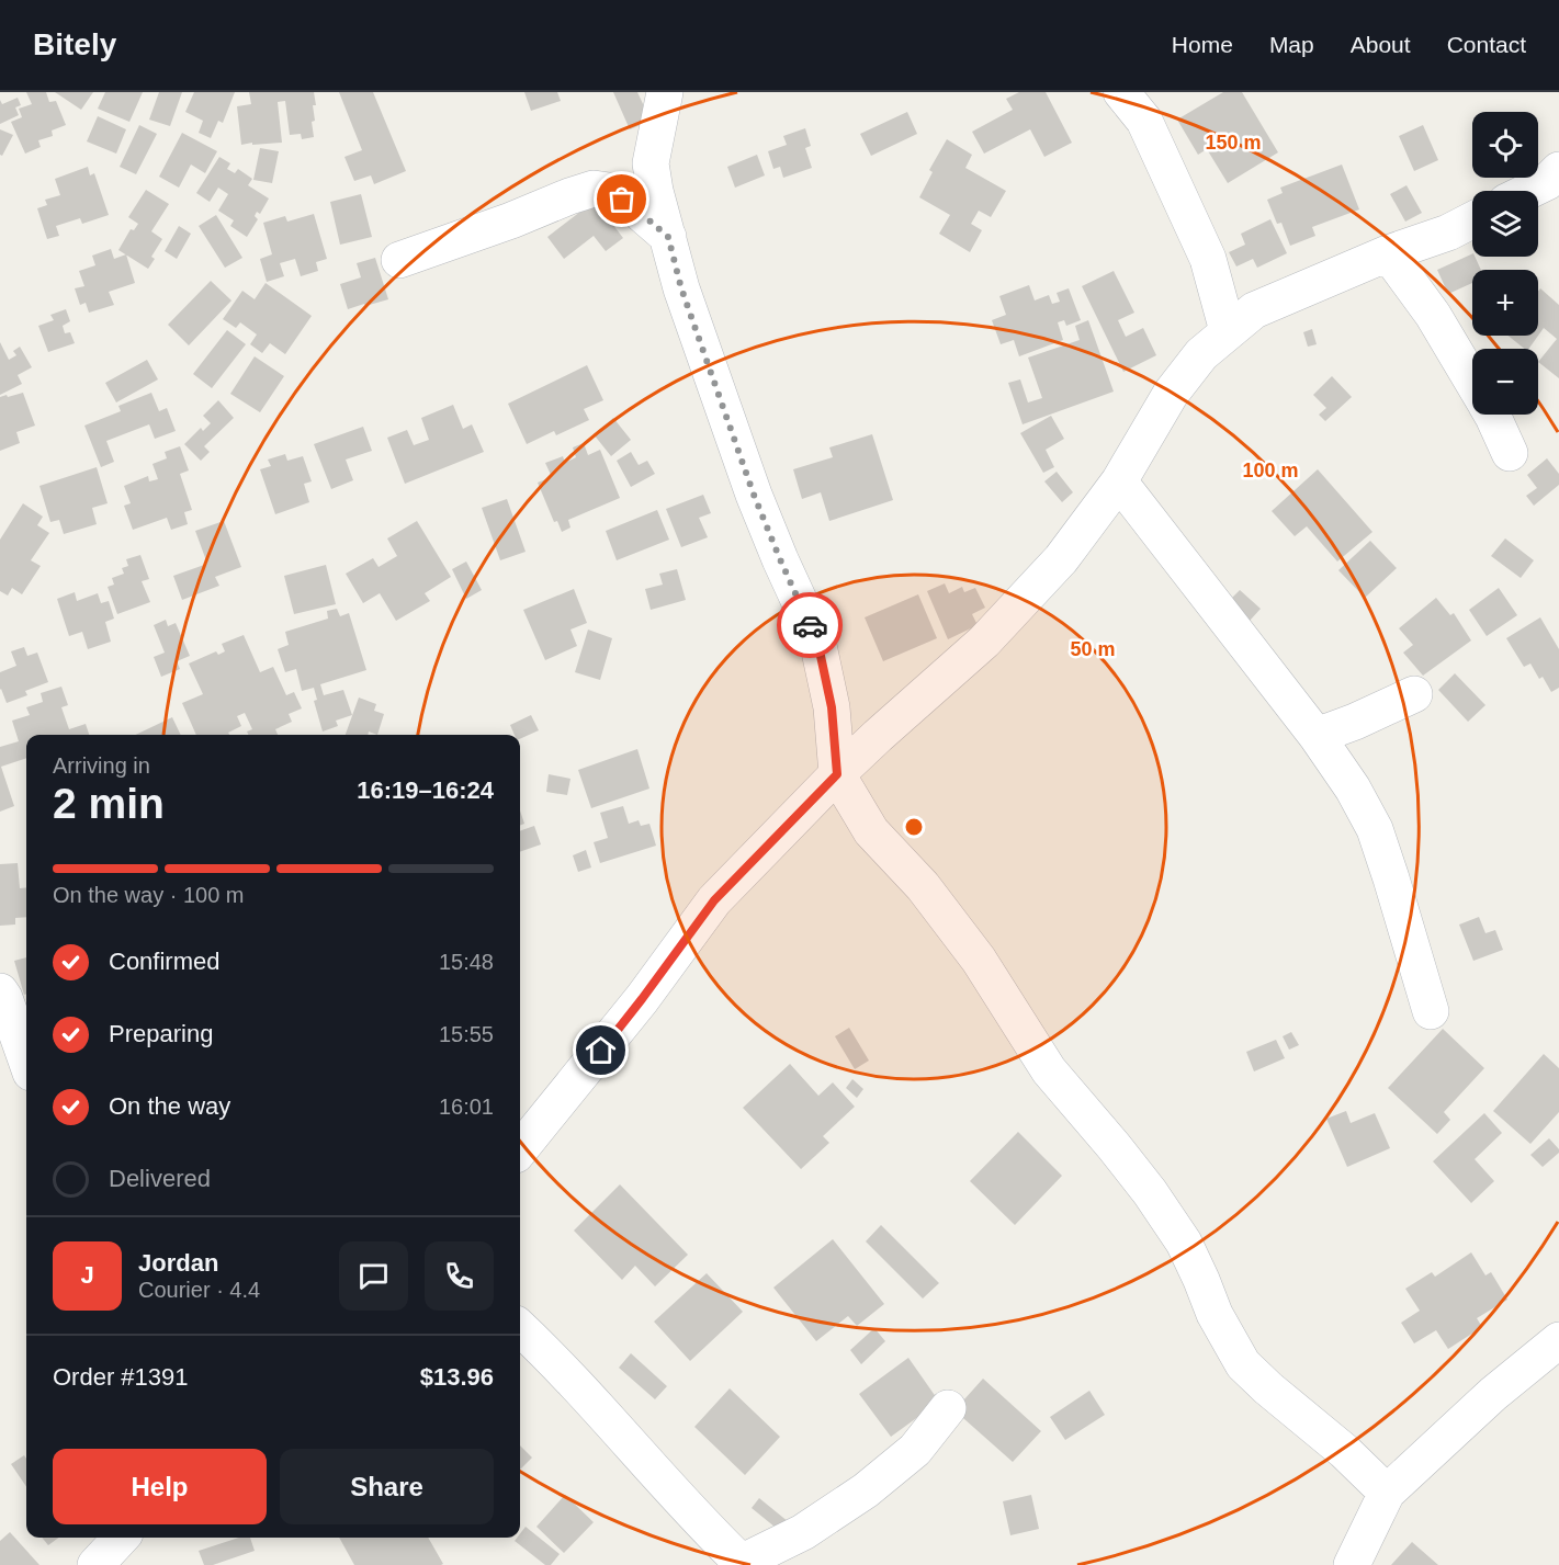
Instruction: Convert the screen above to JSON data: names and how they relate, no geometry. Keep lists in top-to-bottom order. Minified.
{"page":{"header":"Bitely","nav":["Home","Map","About","Contact"],"map_buttons":["+","−"],"heading":["2 min","Arriving in","16:19–16:24"],"panel":["Jordan","Courier · 4.4","Order #1391","$13.96"],"bar":"On the way · 100 m","list":[["Confirmed","15:48"],["Preparing","15:55"],["On the way","16:01"],"Delivered"],"round":"J","buttons":["Help","Share"]},"rings":["150 m","100 m","50 m"]}
